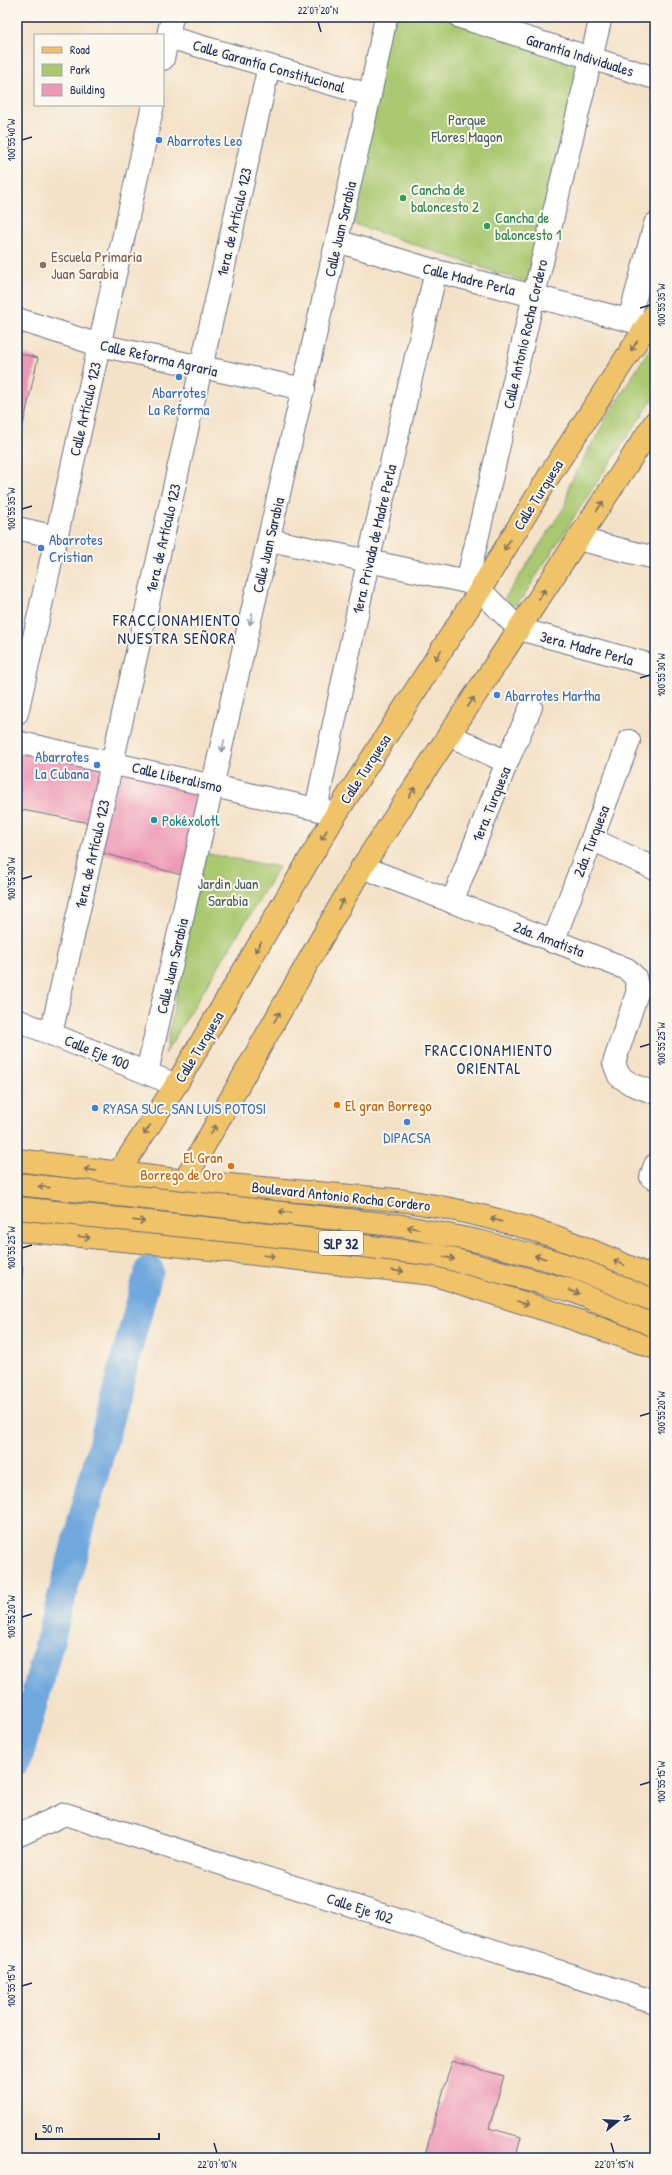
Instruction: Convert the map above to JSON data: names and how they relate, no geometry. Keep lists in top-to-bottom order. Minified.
{"streets":{"main road":["Calle Turquesa","Boulevard Antonio Rocha Cordero","SLP 32"],"street":["Garantía Individuales","Calle Garantía Constitucional","1era. de Artículo 123","Calle Juan Sarabia","Calle Madre Perla","Calle Antonio Rocha Cordero","Calle Reforma Agraria","Calle Artículo 123","1era. Privada de Madre Perla","3era. Madre Perla","Calle Liberalismo","1era. Turquesa","2da. Turquesa","2da. Amatista","Calle Eje 100","Calle Eje 102"]},"crossings":[["Garantía Individuales","Calle Antonio Rocha Cordero"],["Calle Garantía Constitucional","1era. de Artículo 123"],["Calle Garantía Constitucional","Calle Juan Sarabia"],["1era. de Artículo 123","Calle Reforma Agraria"],["1era. de Artículo 123","Calle Liberalismo"],["1era. de Artículo 123","Calle Eje 100"],["Calle Juan Sarabia","Calle Madre Perla"],["Calle Juan Sarabia","Calle Reforma Agraria"],["Calle Juan Sarabia","Calle Liberalismo"],["Calle Juan Sarabia","Calle Eje 100"],["Calle Madre Perla","Calle Antonio Rocha Cordero"],["Calle Madre Perla","Calle Turquesa"],["Calle Madre Perla","1era. Privada de Madre Perla"],["Calle Antonio Rocha Cordero","Calle Turquesa"],["Calle Reforma Agraria","Calle Artículo 123"],["Calle Turquesa","1era. Privada de Madre Perla"],["Calle Turquesa","Calle Liberalismo"],["Calle Turquesa","Calle Eje 100"],["Calle Turquesa","Boulevard Antonio Rocha Cordero"],["Calle Turquesa","SLP 32"],["1era. Privada de Madre Perla","Calle Liberalismo"],["1era. Turquesa","2da. Amatista"],["2da. Turquesa","2da. Amatista"]],"districts":["FRACCIONAMIENTO NUESTRA SEÑORA","FRACCIONAMIENTO ORIENTAL"],"parks":["Parque Flores Magon","Jardin Juan Sarabia"],"places":["Abarrotes Leo","Cancha de baloncesto 2","Cancha de baloncesto 1","Escuela Primaria Juan Sarabia","Abarrotes La Reforma","Abarrotes Cristian","Abarrotes Martha","Abarrotes La Cubana","Pokéxolotl","El gran Borrego","RYASA SUC. SAN LUIS POTOSI","DIPACSA","El Gran Borrego de Oro"],"legend":["Road","Park","Building"],"scale_bar":"50 m","north":"right","coordinates":["22°07'20\"N","100°55'40\"W","100°55'35\"W","100°55'30\"W","100°55'25\"W","100°55'20\"W","100°55'15\"W","22°07'10\"N","22°07'15\"N"]}
